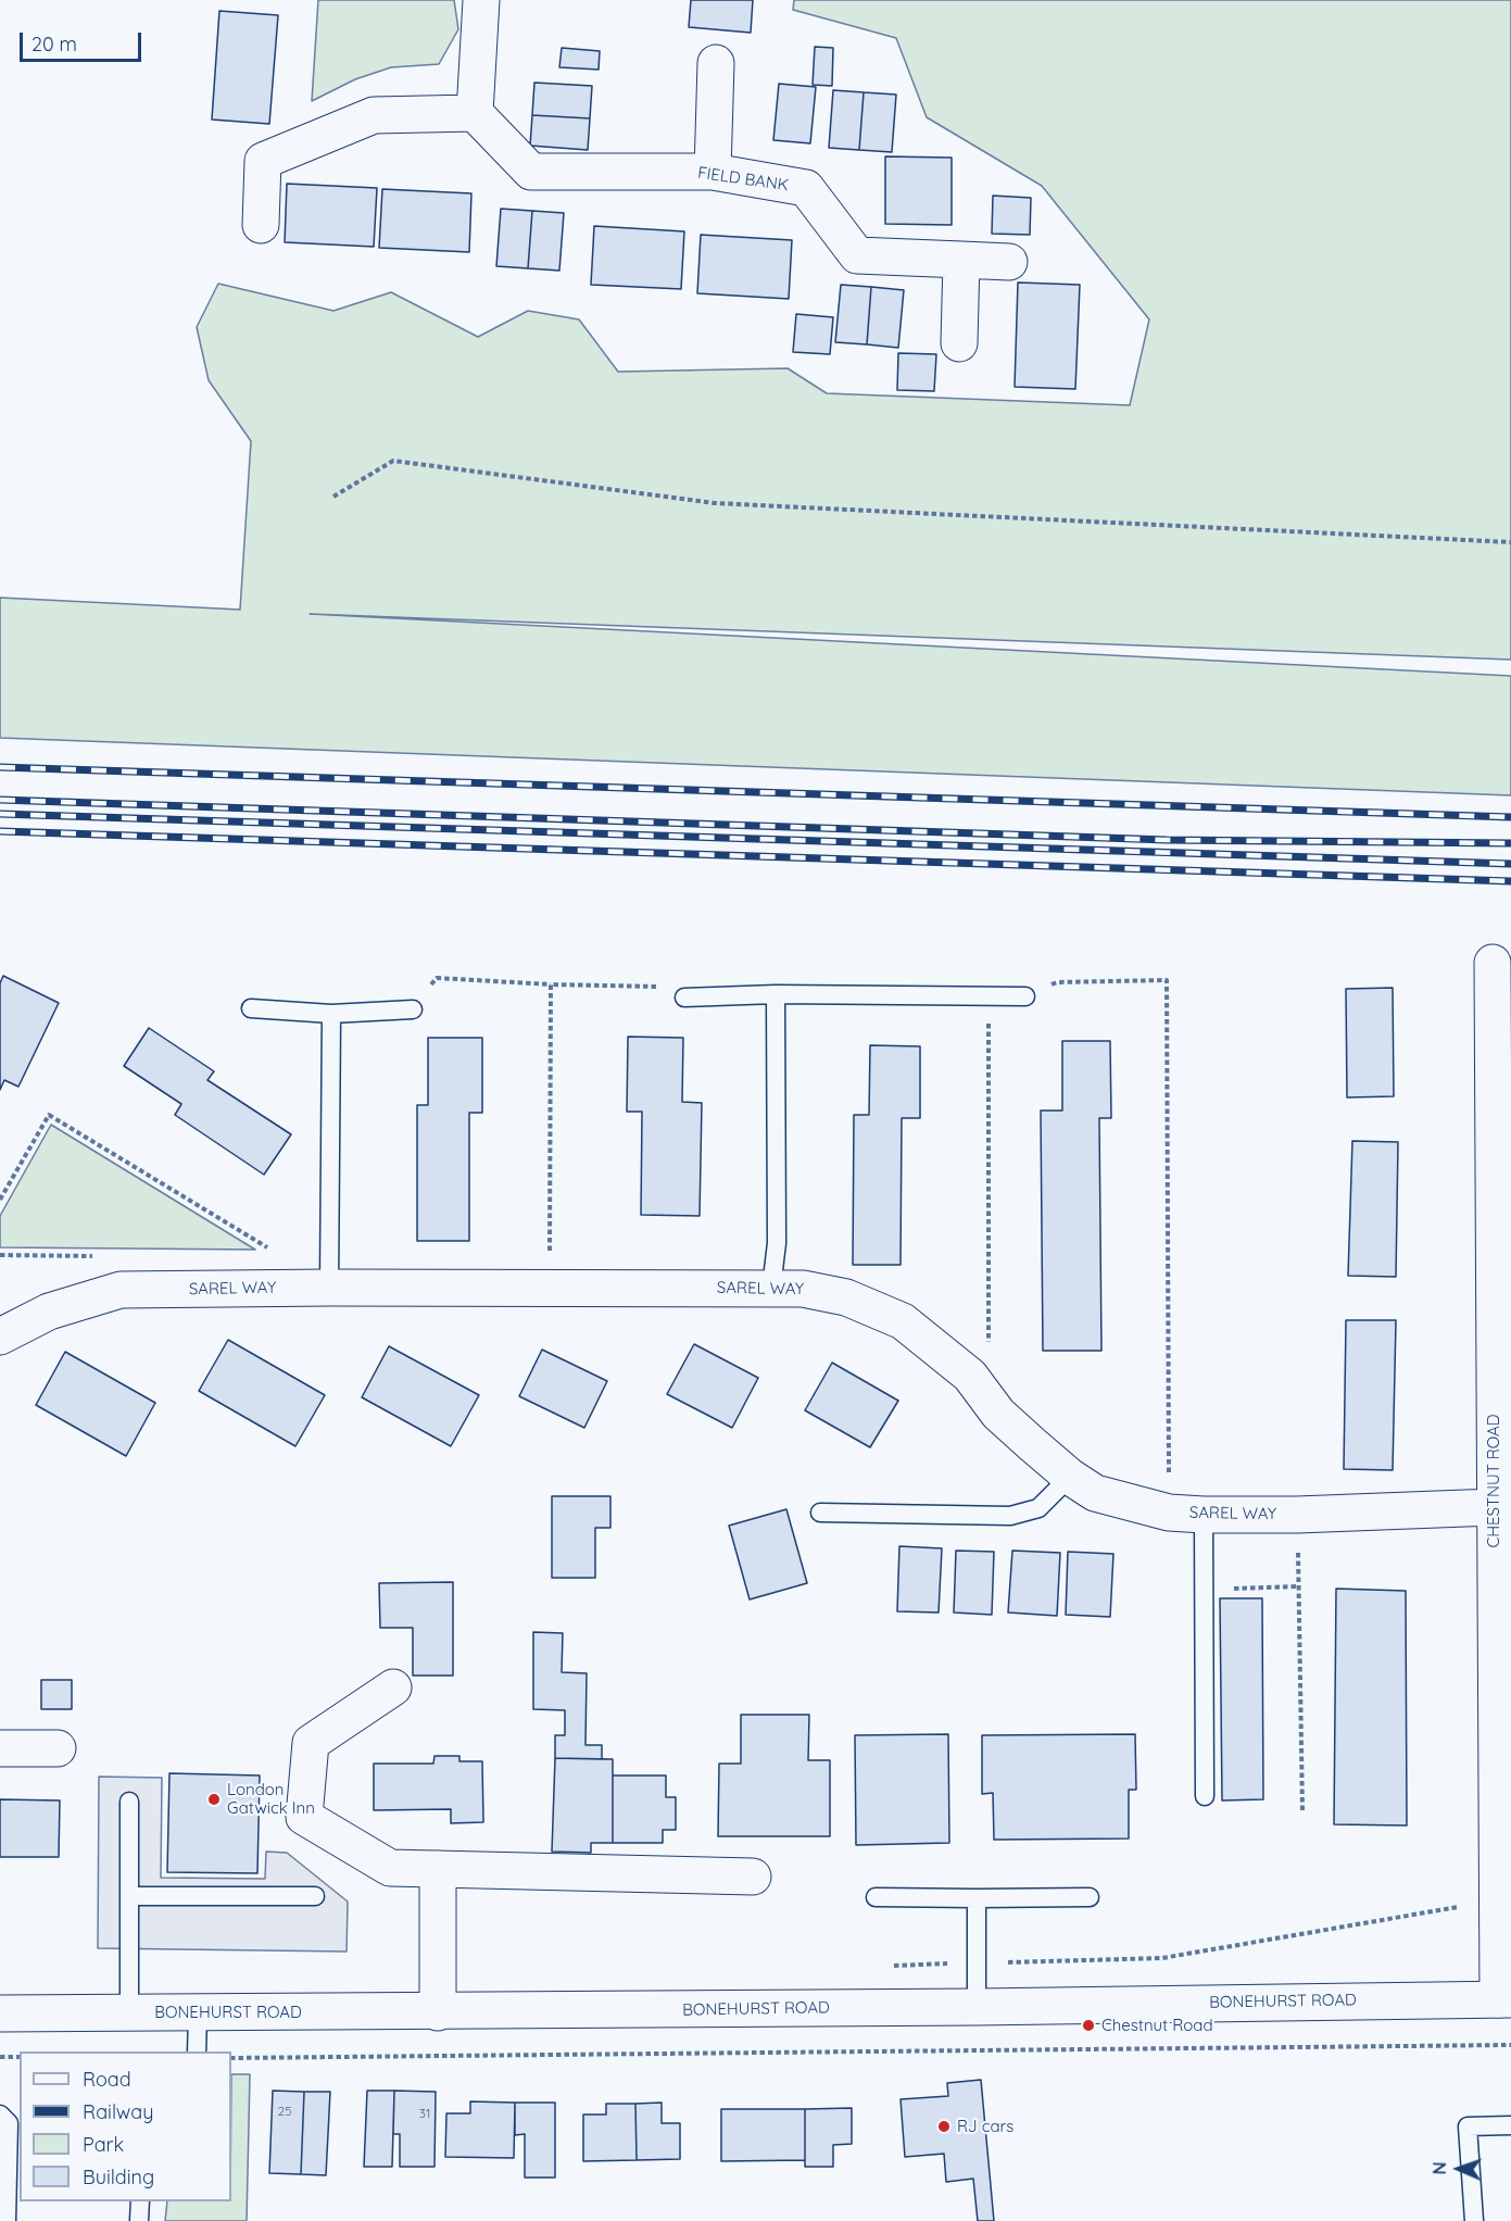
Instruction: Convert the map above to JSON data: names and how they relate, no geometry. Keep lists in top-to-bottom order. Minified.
{"streets":{"street":["FIELD BANK","SAREL WAY","CHESTNUT ROAD","BONEHURST ROAD"]},"crossings":[["SAREL WAY","CHESTNUT ROAD"],["CHESTNUT ROAD","BONEHURST ROAD"]],"places":["London Gatwick Inn","Chestnut Road","RJ cars"],"house_numbers":["25","31"],"legend":["Road","Railway","Park","Building"],"scale_bar":"20 m","north":"left"}
